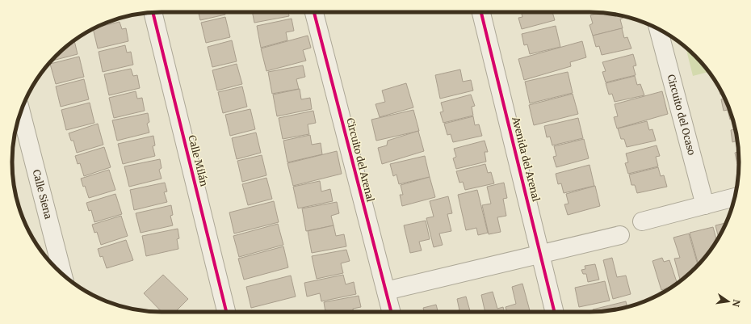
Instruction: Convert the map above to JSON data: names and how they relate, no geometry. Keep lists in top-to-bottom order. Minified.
{"streets":{"street":["Circuito del Ocaso","Avenida del Arenal","Circuito del Arenal","Calle Milán","Calle Siena"]},"north":"right"}
